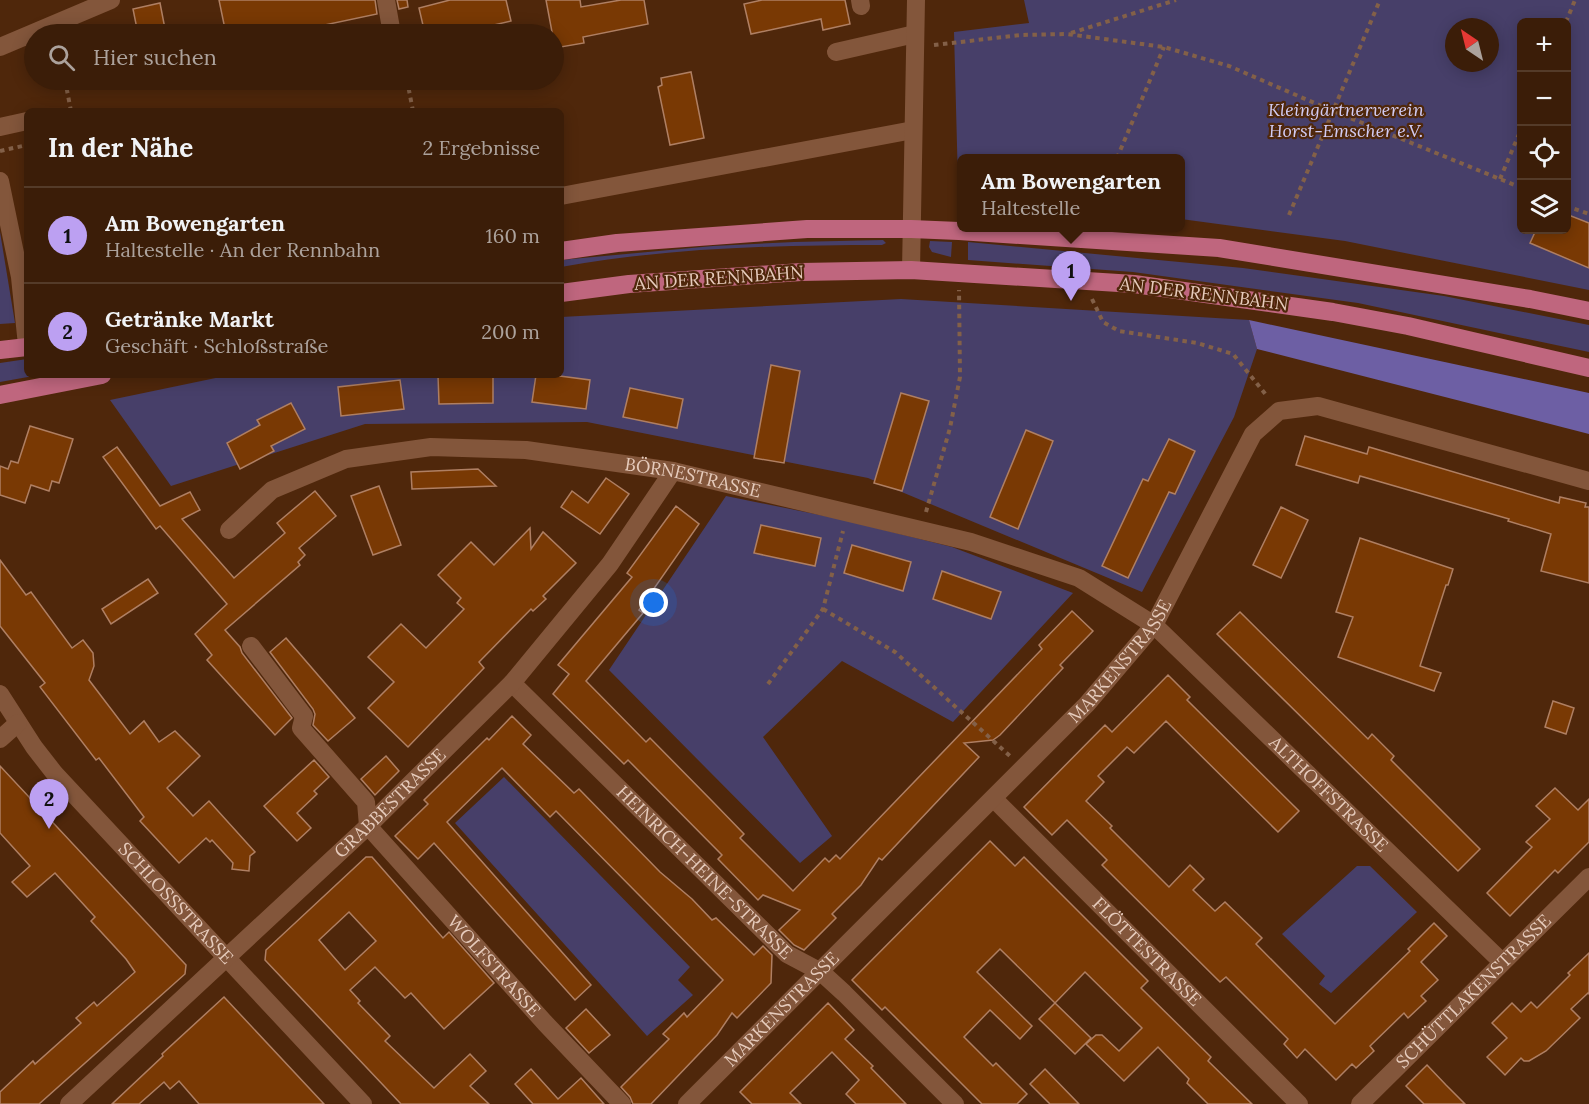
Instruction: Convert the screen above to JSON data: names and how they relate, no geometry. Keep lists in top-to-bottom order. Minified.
{"streets":{"main road":["AN DER RENNBAHN"],"street":["BÖRNESTRASSE","MARKENSTRASSE","ALTHOFFSTRASSE","GRABBESTRASSE","HEINRICH-HEINE-STRASSE","SCHLOSSSTRASSE","FLÖTTESTRASSE","WOLFSTRASSE","SCHÜTTLAKENSTRASSE"]},"crossings":[["BÖRNESTRASSE","MARKENSTRASSE"],["BÖRNESTRASSE","ALTHOFFSTRASSE"],["BÖRNESTRASSE","GRABBESTRASSE"],["MARKENSTRASSE","ALTHOFFSTRASSE"],["MARKENSTRASSE","HEINRICH-HEINE-STRASSE"],["MARKENSTRASSE","FLÖTTESTRASSE"],["ALTHOFFSTRASSE","SCHÜTTLAKENSTRASSE"],["GRABBESTRASSE","HEINRICH-HEINE-STRASSE"],["GRABBESTRASSE","SCHLOSSSTRASSE"],["GRABBESTRASSE","WOLFSTRASSE"]],"parks":["Kleingärtnerverein Horst-Emscher e.V."],"north":"top left","page":{"map_buttons":["+","−"],"search":"Hier suchen","heading":["In der Nähe","2 Ergebnisse"],"popup":["Am Bowengarten","Haltestelle"],"list":[{"mark":"1","name":"Am Bowengarten","note":"Haltestelle · An der Rennbahn","value":"160 m"},{"mark":"2","name":"Getränke Markt","note":"Geschäft · Schloßstraße","value":"200 m"}],"pins":["1","2"]}}
